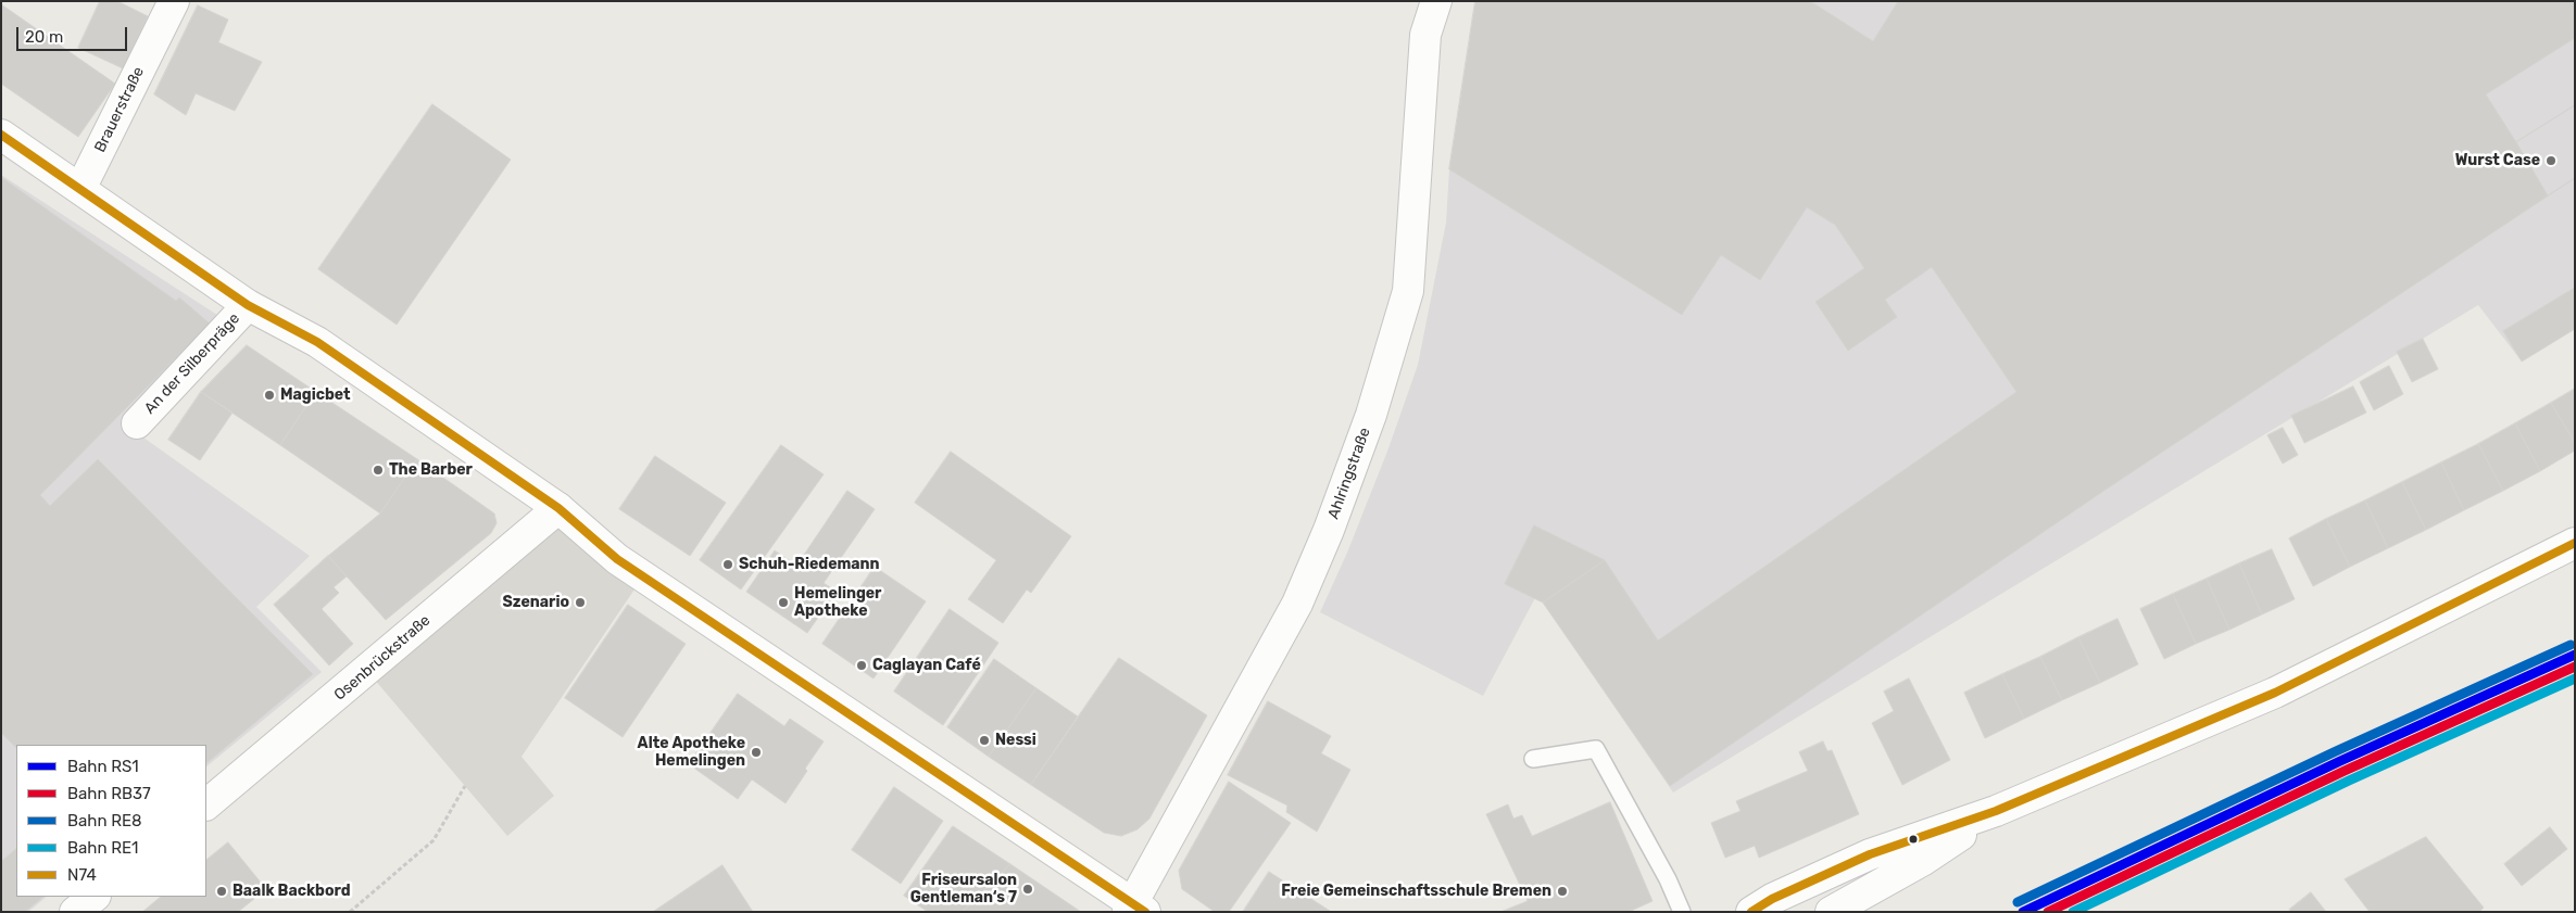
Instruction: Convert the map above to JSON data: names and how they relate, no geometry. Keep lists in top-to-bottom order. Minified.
{"streets":{"street":["Brauerstraße","An der Silberpräge","Ahlringstraße","Osenbrückstraße"]},"places":["Wurst Case","Magicbet","The Barber","Schuh-Riedemann","Szenario","Hemelinger Apotheke","Caglayan Café","Nessi","Alte Apotheke Hemelingen","Friseursalon Gentleman‘s 7","Baalk Backbord","Freie Gemeinschaftsschule Bremen"],"lines":["transit line N74","rail line RE8","rail line RS1","rail line RB37","rail line RE1"],"legend":["Bahn RS1","Bahn RB37","Bahn RE8","Bahn RE1","N74"],"scale_bar":"20 m"}
